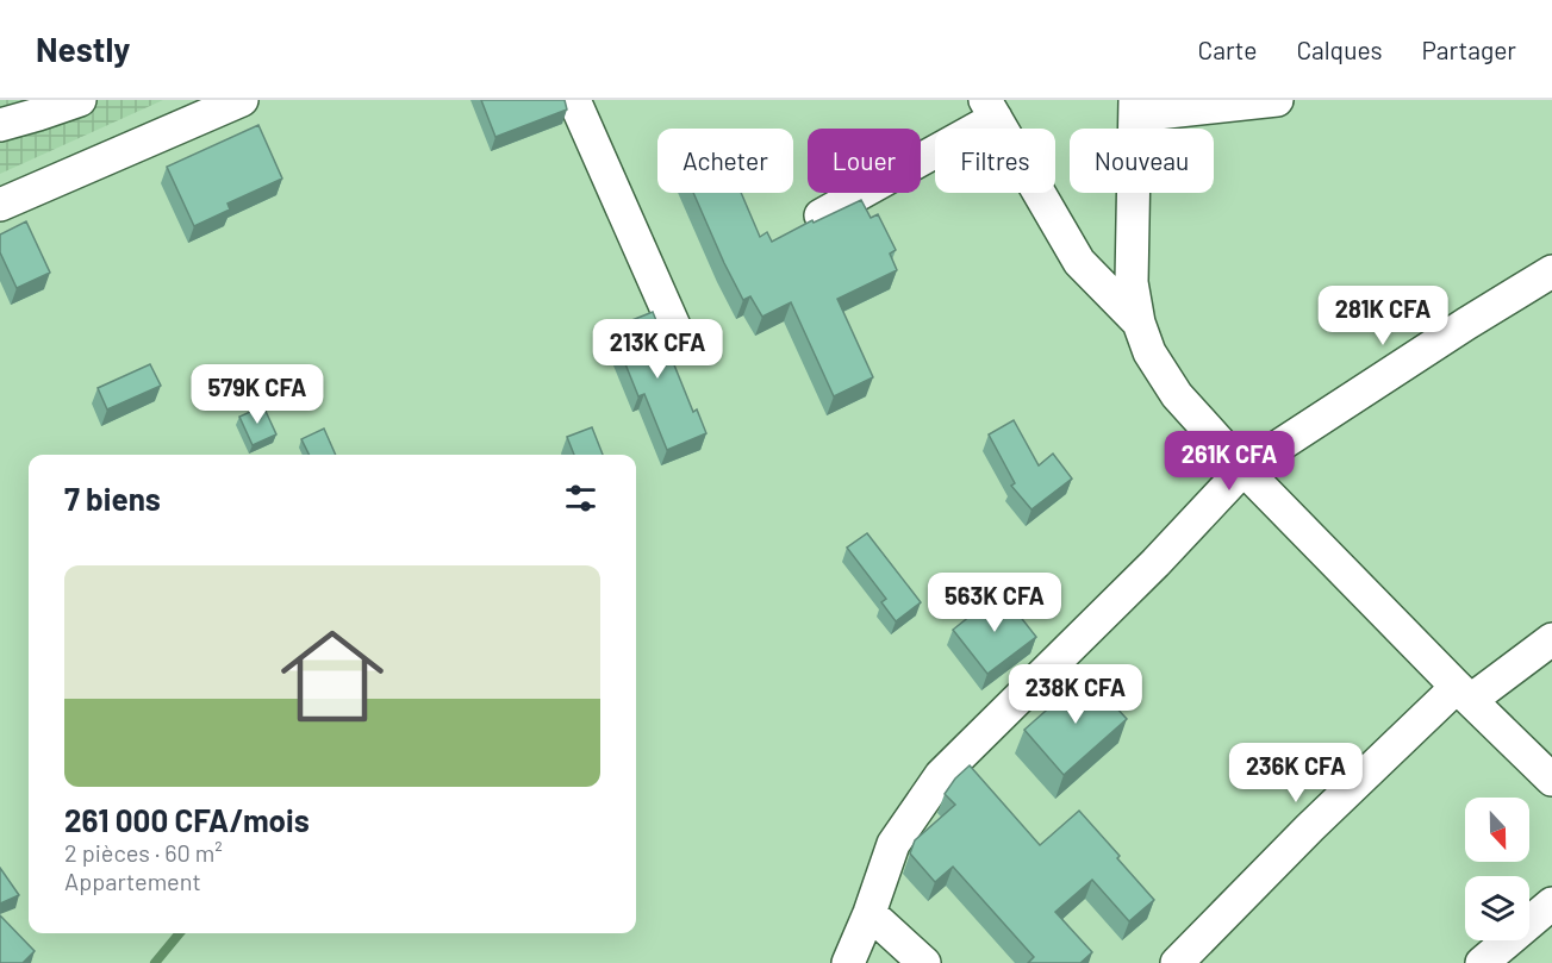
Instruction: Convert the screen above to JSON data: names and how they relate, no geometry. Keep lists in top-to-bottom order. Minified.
{"north":"bottom","page":{"header":"Nestly","nav":["Carte","Calques","Partager"],"chip":["Acheter","Louer","Filtres","Nouveau"],"price":["281K CFA","213K CFA","579K CFA","261K CFA","563K CFA","238K CFA","236K CFA"],"heading":"7 biens","list":[{"name":"261 000 CFA/mois","note":"2 pièces · 60 m² · Appartement"}]}}
